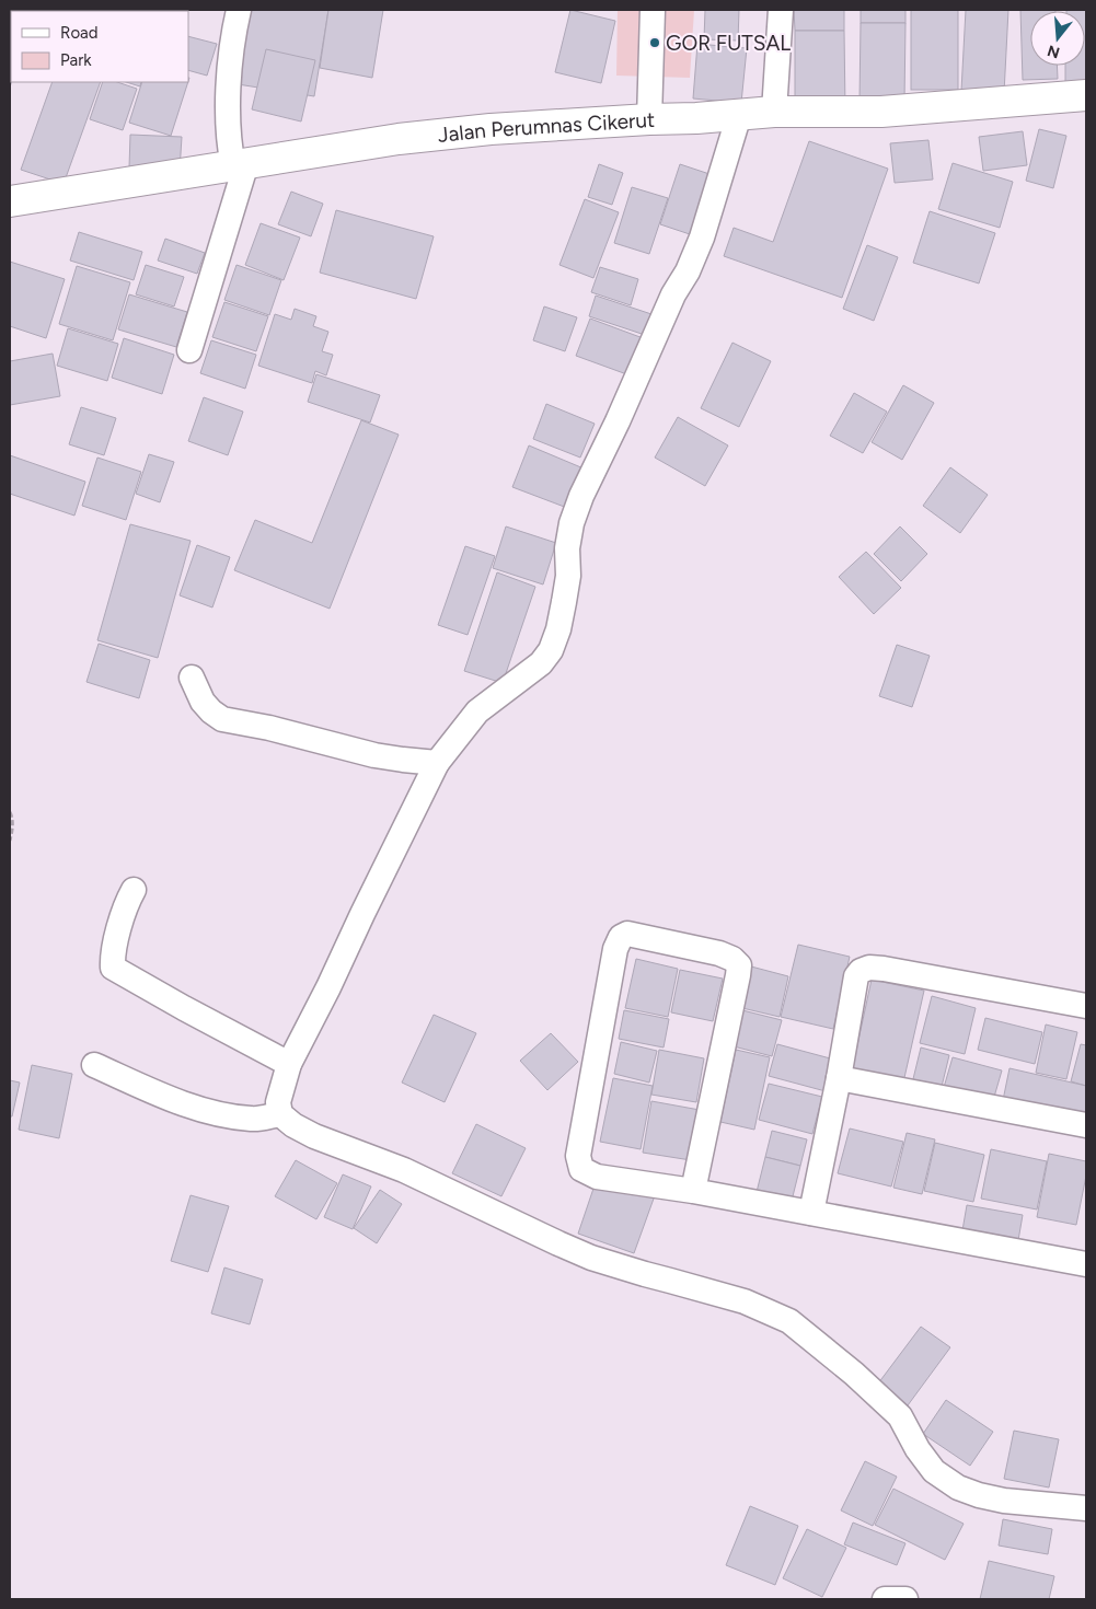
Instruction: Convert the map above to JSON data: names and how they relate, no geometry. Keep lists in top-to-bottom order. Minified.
{"streets":{"street":["Jalan Perumnas Cikerut"]},"places":["GOR FUTSAL"],"legend":["Road","Park"],"north":"bottom"}
